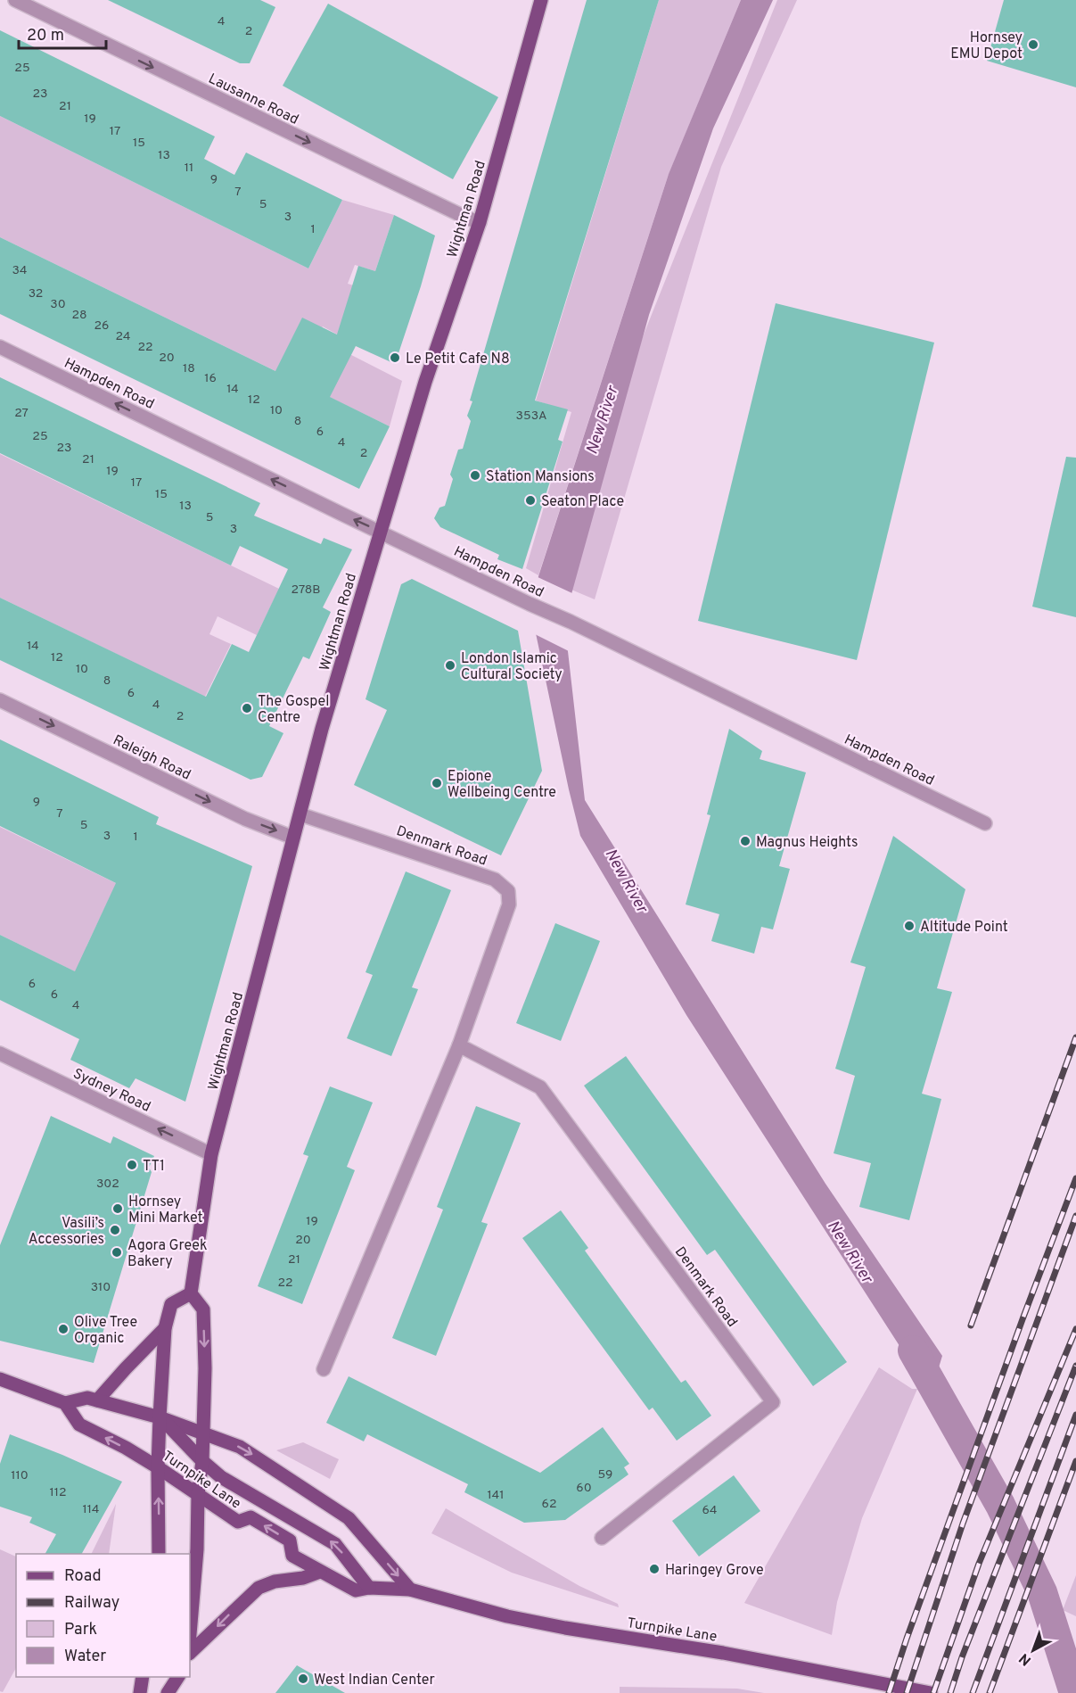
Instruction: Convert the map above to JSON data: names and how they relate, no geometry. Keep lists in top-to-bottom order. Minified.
{"streets":{"main road":["Wightman Road","Turnpike Lane"],"street":["Lausanne Road","Hampden Road","Raleigh Road","Denmark Road","Sydney Road"]},"crossings":[["Lausanne Road","Wightman Road"],["Wightman Road","Hampden Road"],["Wightman Road","Raleigh Road"],["Wightman Road","Denmark Road"],["Wightman Road","Sydney Road"]],"one_way":["Lausanne Road","Hampden Road","Raleigh Road","Sydney Road"],"water":["New River"],"places":["Hornsey EMU Depot","Le Petit Cafe N8","Station Mansions","Seaton Place","London Islamic Cultural Society","The Gospel Centre","Epione Wellbeing Centre","Magnus Heights","Altitude Point","TT1","Hornsey Mini Market","Vasili’s Accessories","Agora Greek Bakery","Olive Tree Organic","Haringey Grove","West Indian Center"],"house_numbers":["4","2","25","23","21","19","17","15","13","11","9","7","5","3","1","34","32","30","28","26","24","22","20","18","16","14","12","10","27","353A","8","6","25","4","23","2","21","19","17","15","13","5","3","278B","14","12","10","8","6","4","2","9","7","5","3","1","6","6","4","302","19","20","21","22","310","59","110","60","112","141","62","114","64"],"legend":["Road","Railway","Park","Water"],"scale_bar":"20 m","north":"bottom left"}
